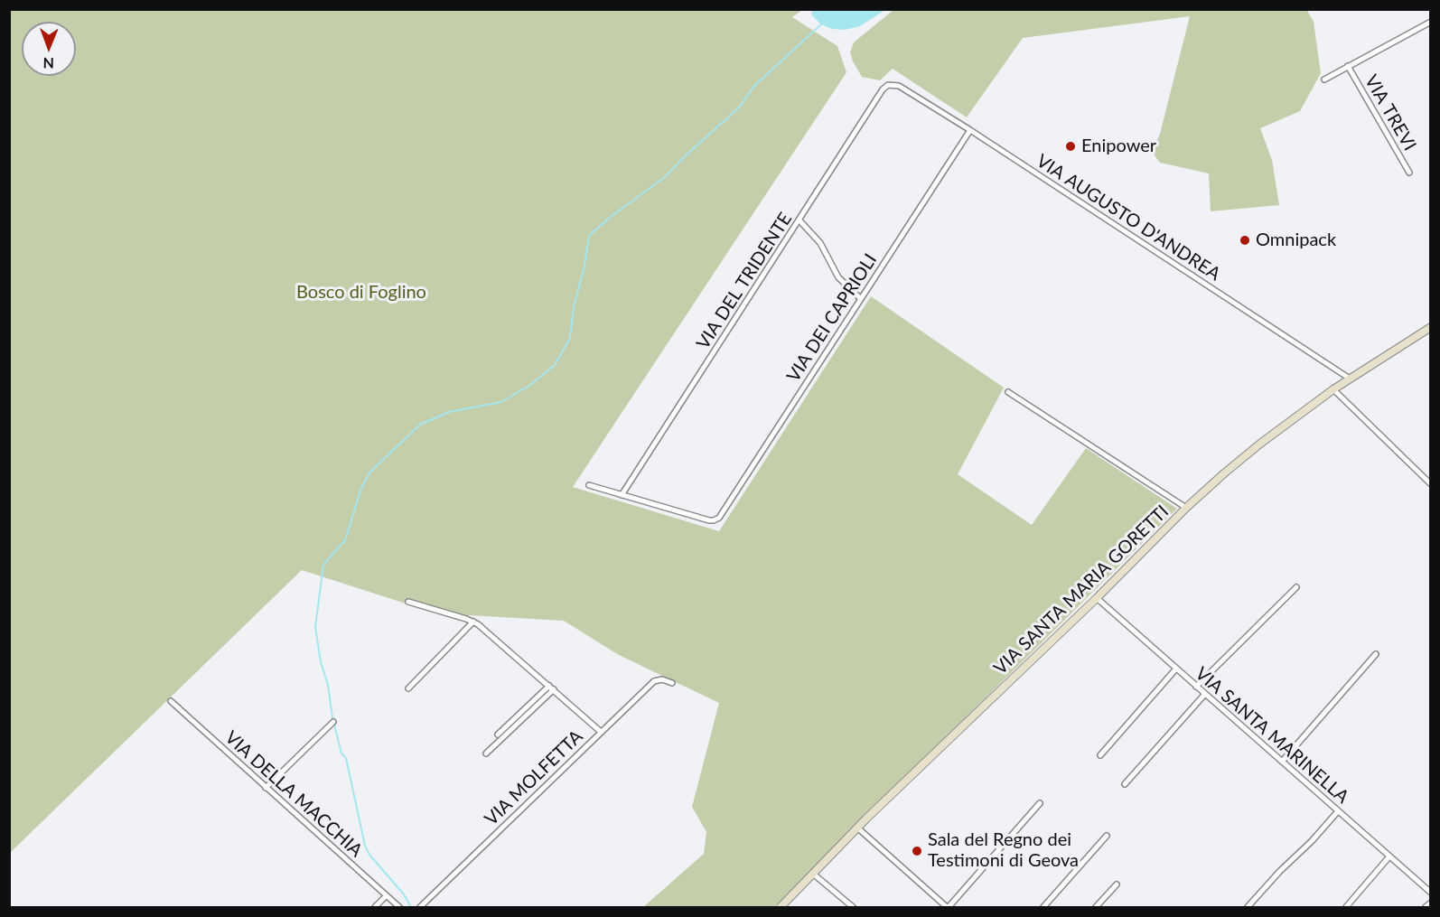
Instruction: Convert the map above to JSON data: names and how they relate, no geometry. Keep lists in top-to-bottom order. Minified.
{"streets":{"main road":["VIA SANTA MARIA GORETTI"],"street":["VIA TREVI","VIA AUGUSTO D'ANDREA","VIA DEL TRIDENTE","VIA DEI CAPRIOLI","VIA SANTA MARINELLA","VIA MOLFETTA","VIA DELLA MACCHIA"]},"crossings":[["VIA AUGUSTO D'ANDREA","VIA DEL TRIDENTE"],["VIA AUGUSTO D'ANDREA","VIA DEI CAPRIOLI"],["VIA AUGUSTO D'ANDREA","VIA SANTA MARIA GORETTI"],["VIA DEL TRIDENTE","VIA DEI CAPRIOLI"],["VIA SANTA MARIA GORETTI","VIA SANTA MARINELLA"]],"parks":["Bosco di Foglino"],"places":["Enipower","Omnipack","Sala del Regno dei Testimoni di Geova"],"north":"bottom"}
